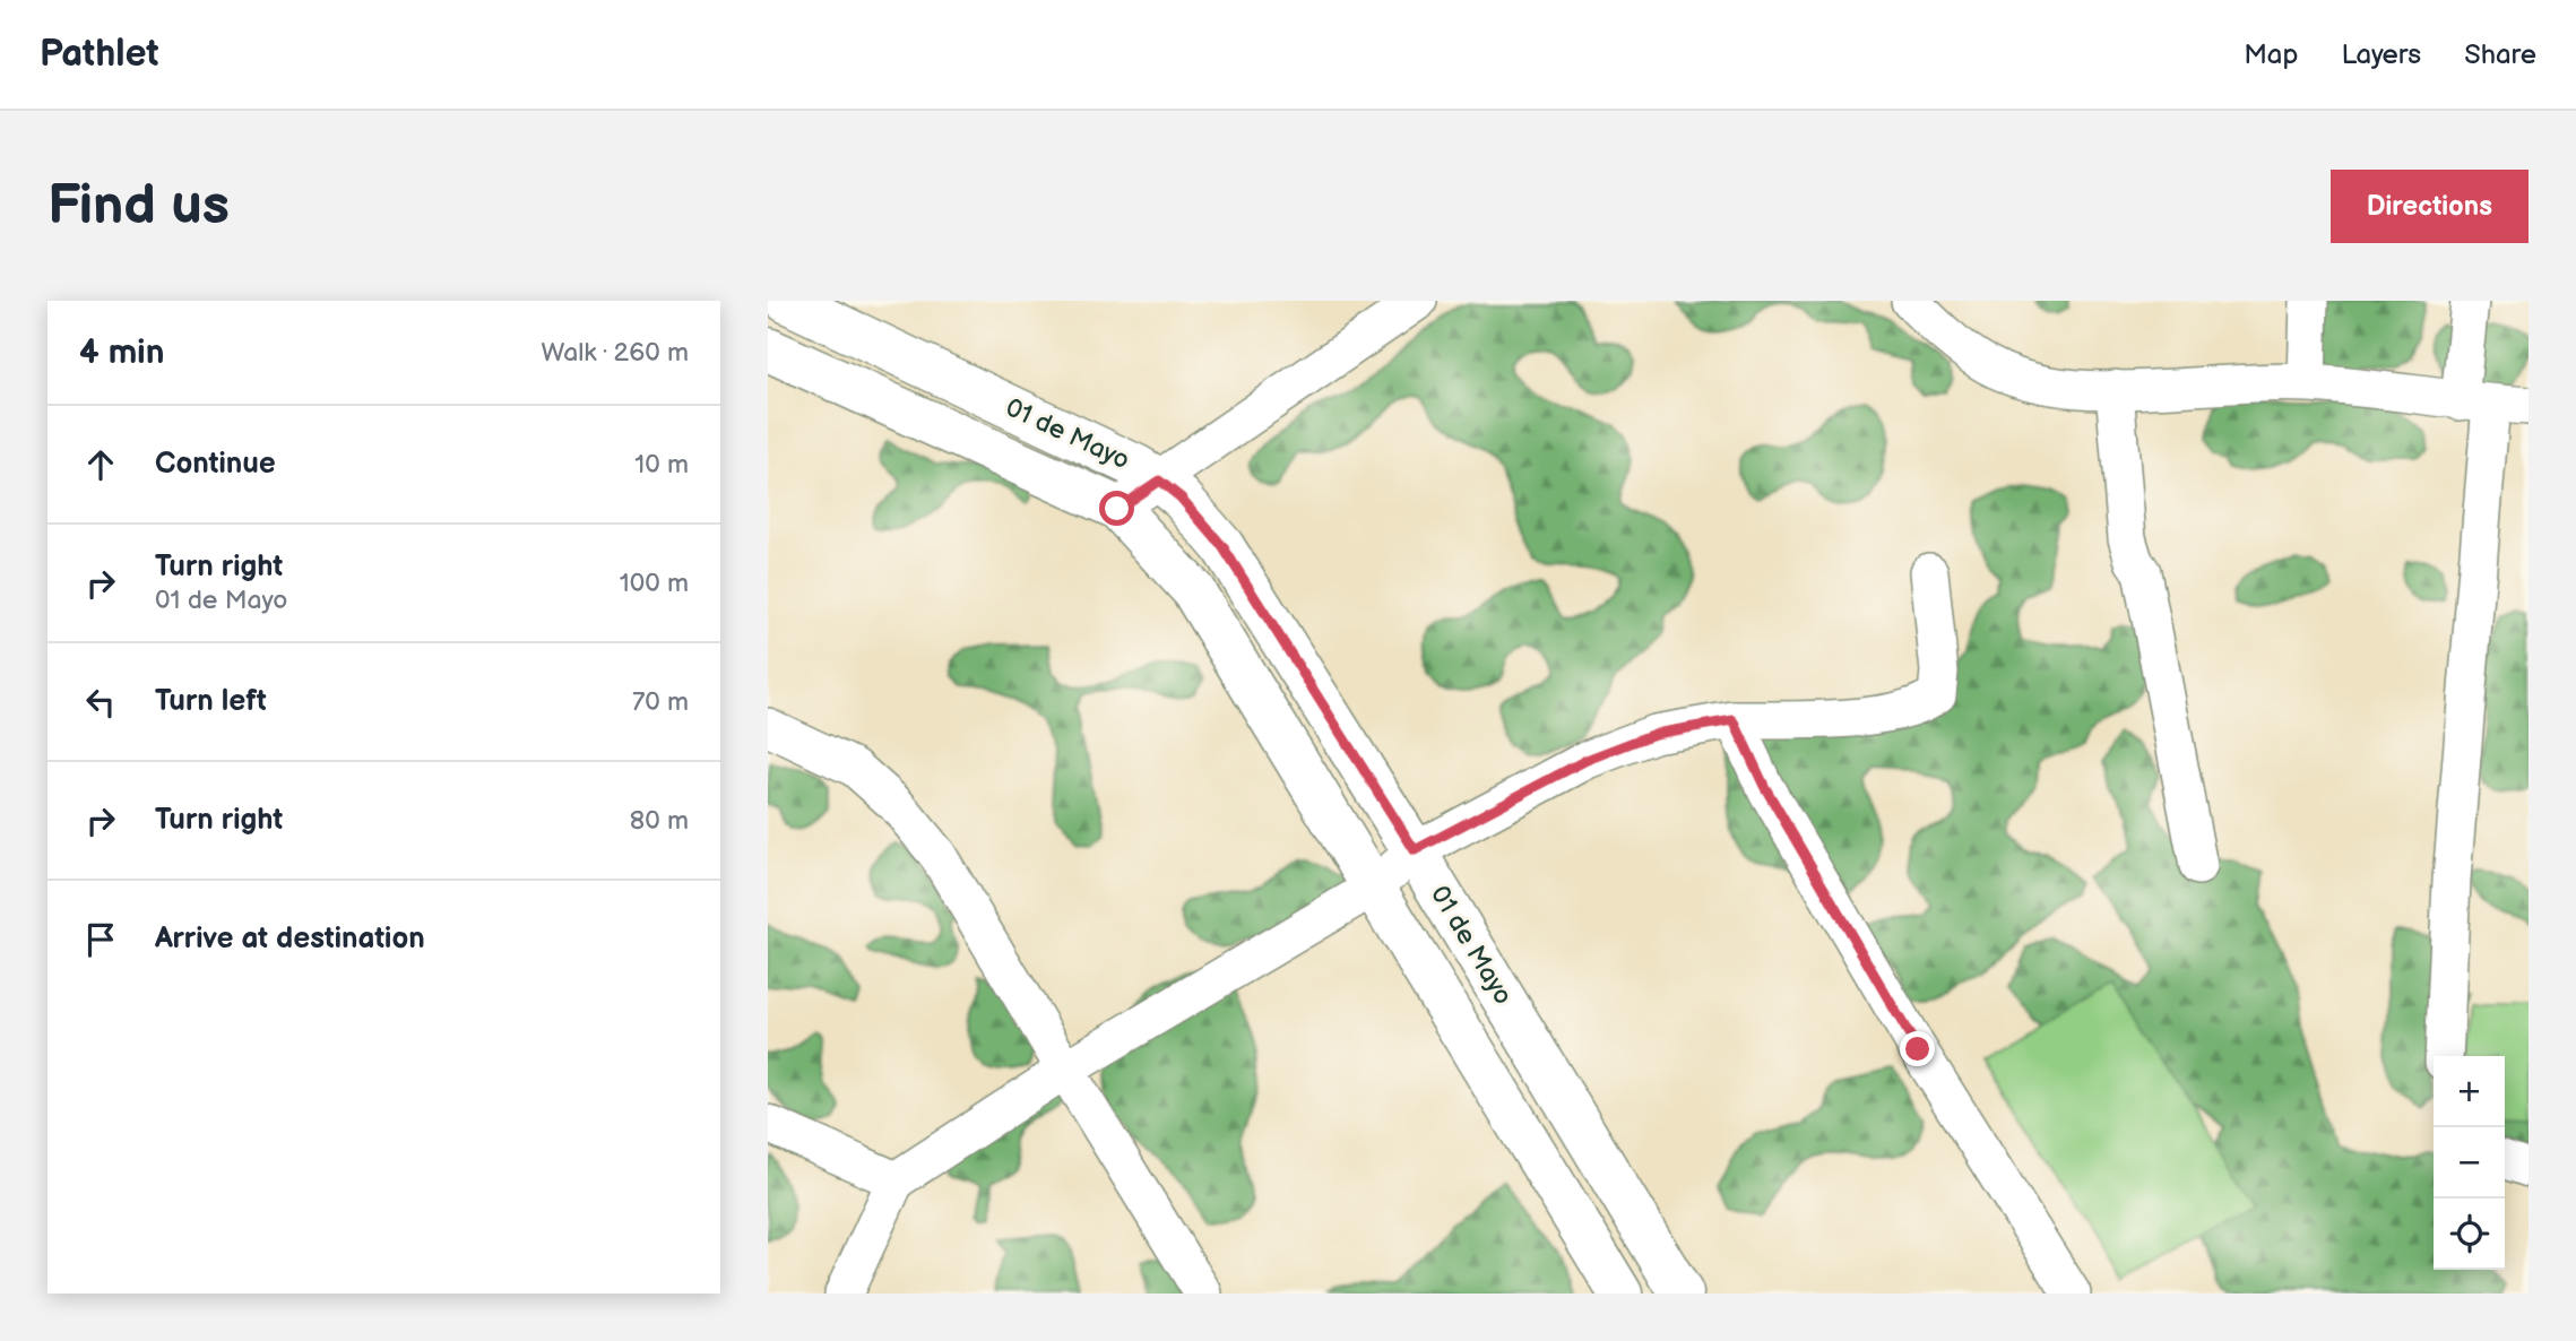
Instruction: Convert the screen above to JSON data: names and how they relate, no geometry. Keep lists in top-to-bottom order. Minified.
{"streets":{"street":["01 de Mayo"]},"page":{"header":"Pathlet","nav":["Map","Layers","Share"],"buttons":"Directions","title":"Find us","heading":["4 min","Walk · 260 m"],"list":[["Continue","10 m"],["Turn right","01 de Mayo","100 m"],["Turn left","70 m"],["Turn right","80 m"],"Arrive at destination"],"map_buttons":["+","−"]}}
